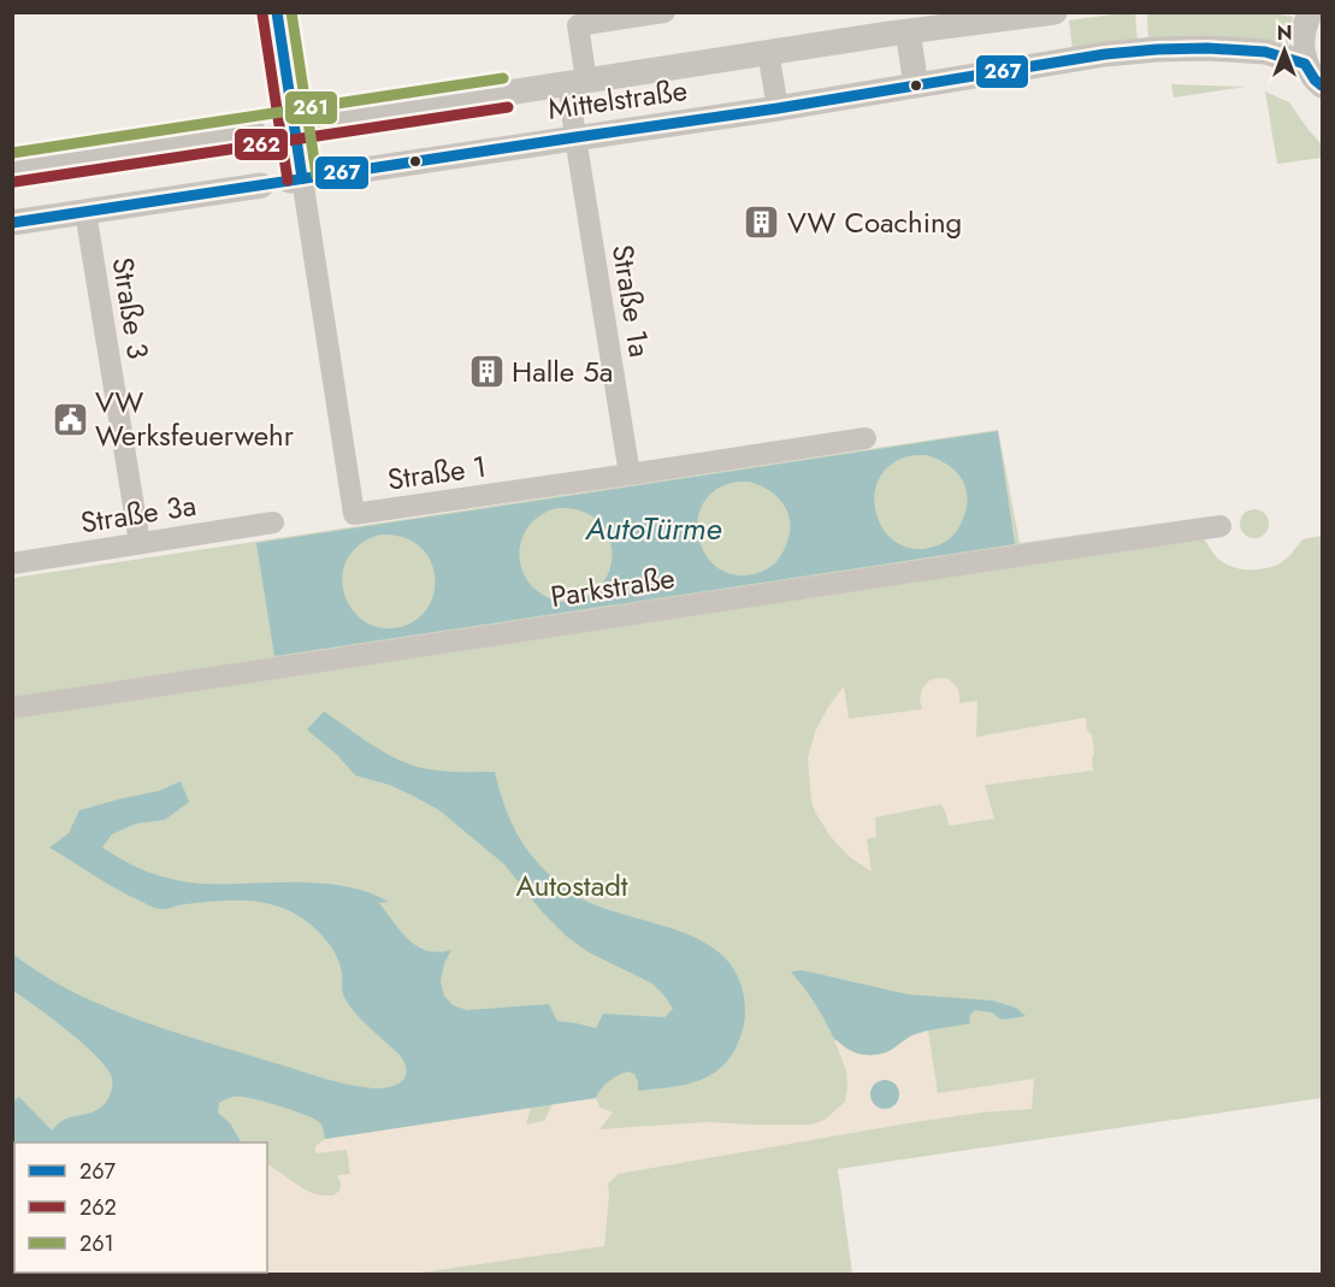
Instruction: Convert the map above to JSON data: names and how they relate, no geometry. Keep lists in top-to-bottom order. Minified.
{"streets":{"street":["Mittelstraße","Straße 1a","Straße 3","Straße 1","Straße 3a","Parkstraße"]},"crossings":[["Mittelstraße","Straße 1a"],["Mittelstraße","Straße 1"],["Straße 1a","Straße 1"],["Straße 3","Straße 3a"]],"water":["AutoTürme"],"parks":["Autostadt"],"places":{"building":["VW Coaching","Halle 5a"],"public building":["VW Werksfeuerwehr"]},"lines":["transit line 267","transit line 261","transit line 262"],"legend":["267","262","261"],"north":"top"}
